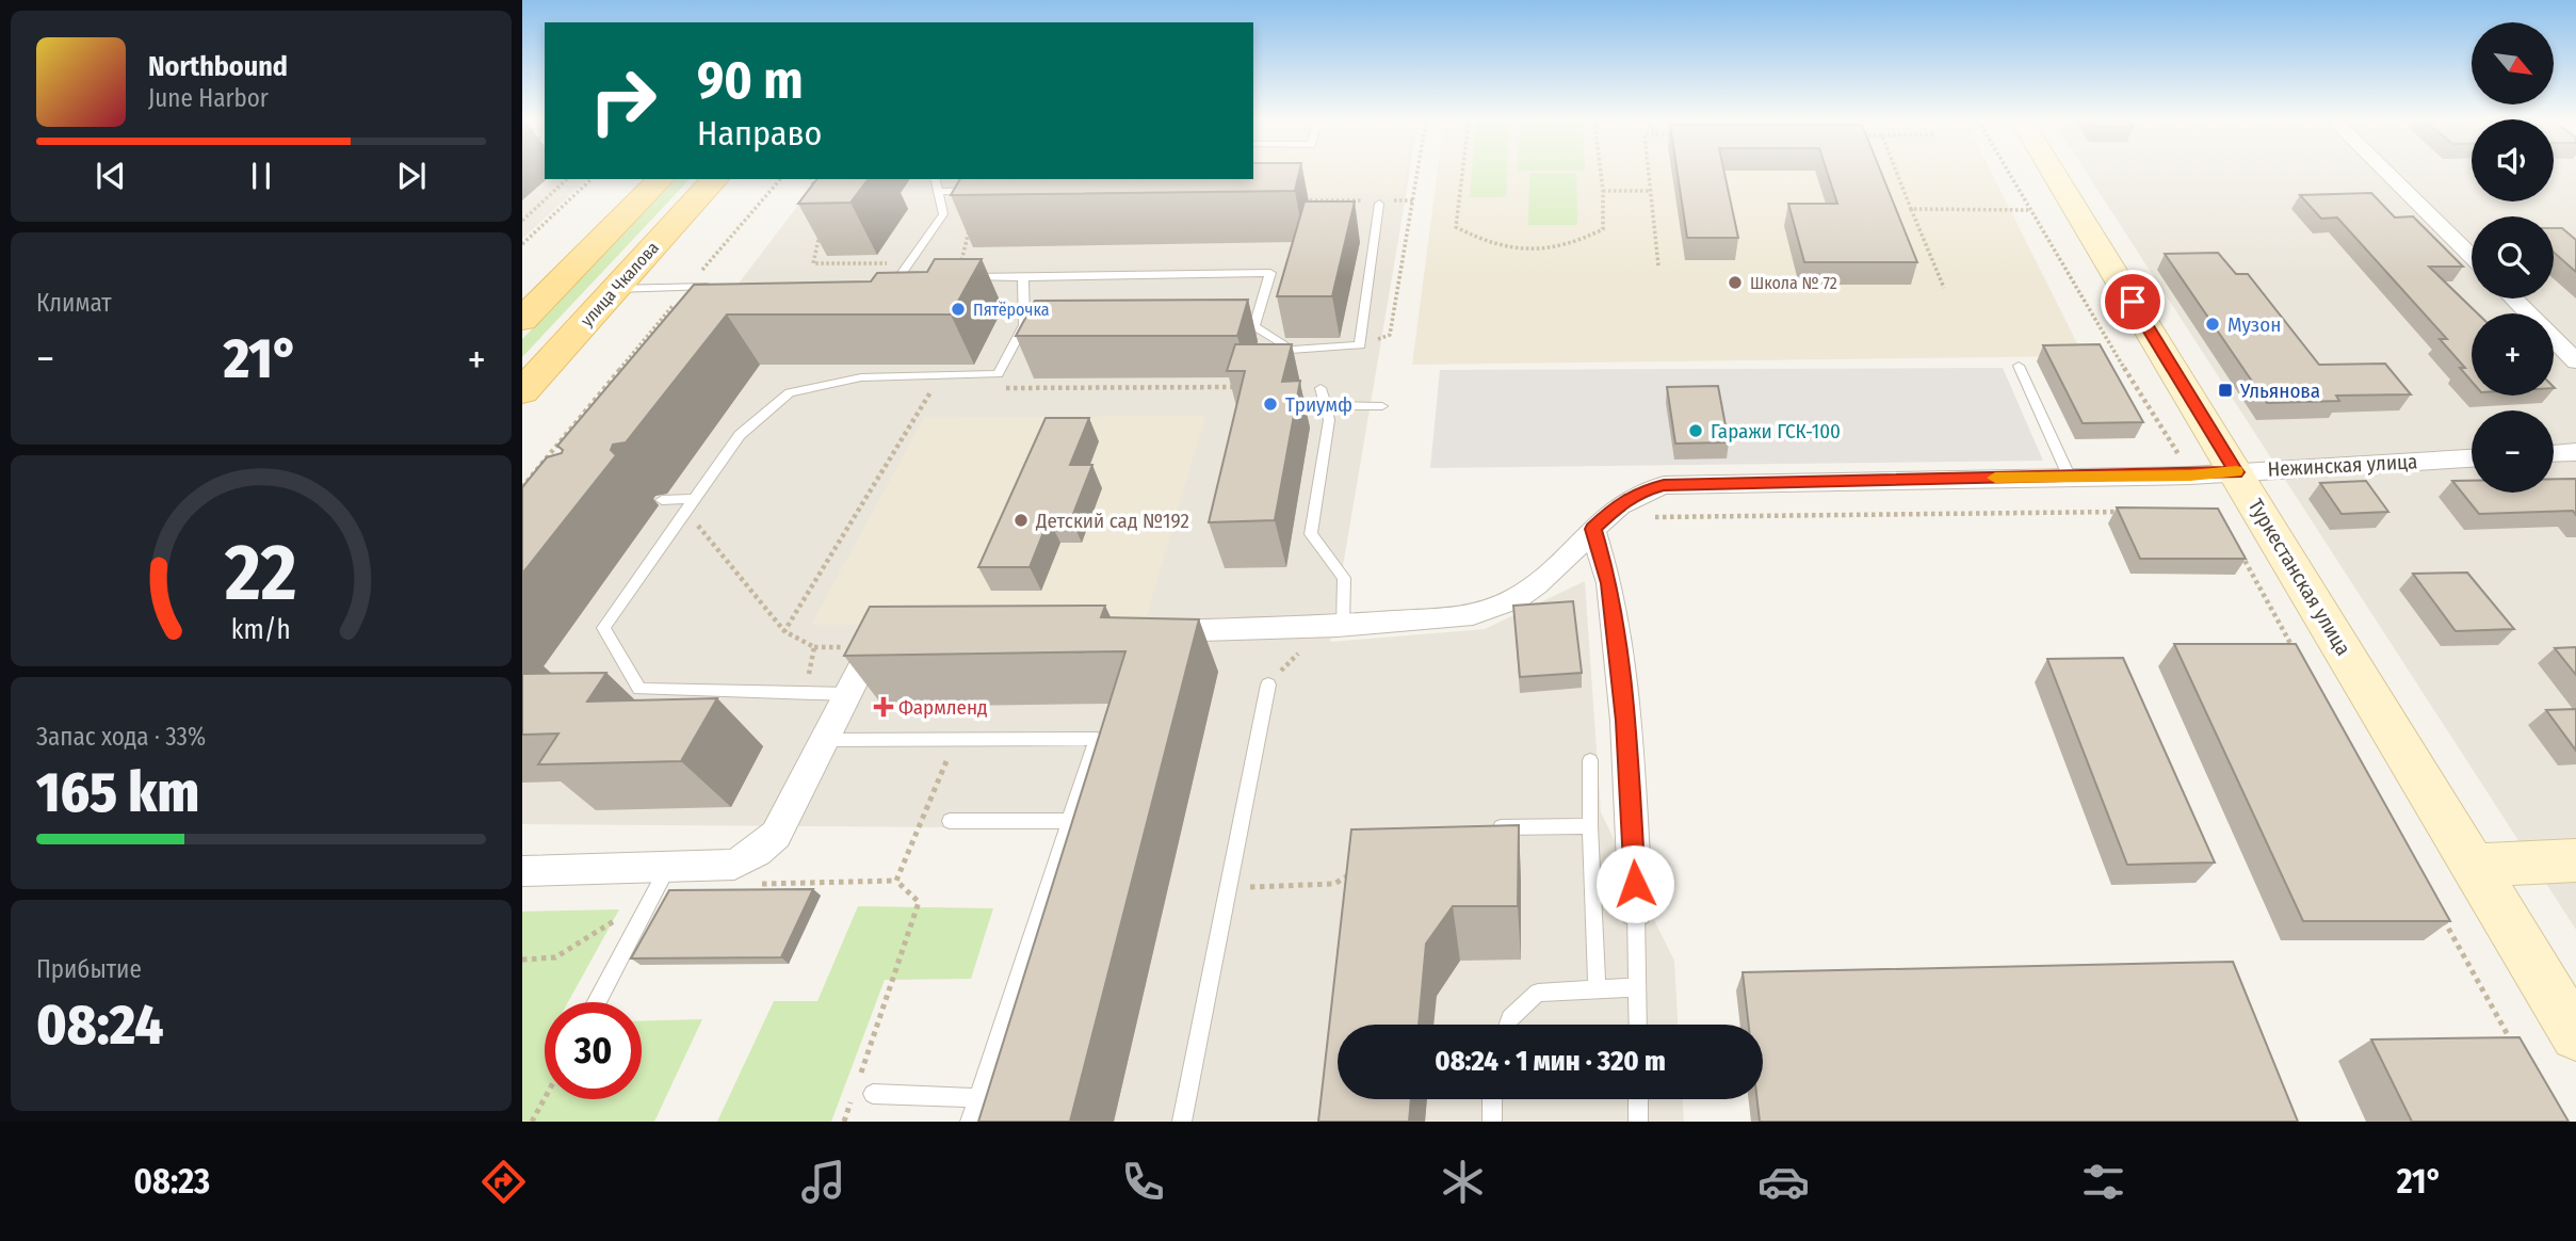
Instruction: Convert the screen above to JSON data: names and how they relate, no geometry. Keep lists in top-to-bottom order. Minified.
{"streets":{"main road":["улица Чкалова","Туркестанская улица"],"street":["Нежинская улица"]},"crossings":[["Нежинская улица","Туркестанская улица"]],"places":{"other":["Школа № 72","Пятёрочка","Музон","Триумф","Гаражи ГСК-100","Детский сад №192"],"transit":["Ульянова"],"health":["Фармленд"]},"north":"bottom right","page":{"map_buttons":["+","−"],"turn":["90 m","Направо"],"song":["Northbound","June Harbor"],"tile":["Климат",["Запас хода · 33%","165 km"],["Прибытие","08:24"]],"heat":["−","21°","+"],"limit":"30","trip":"08:24 · 1 мин · 320 m","tabs":["08:23","21°"],"gauge":["22","km/h"]}}
